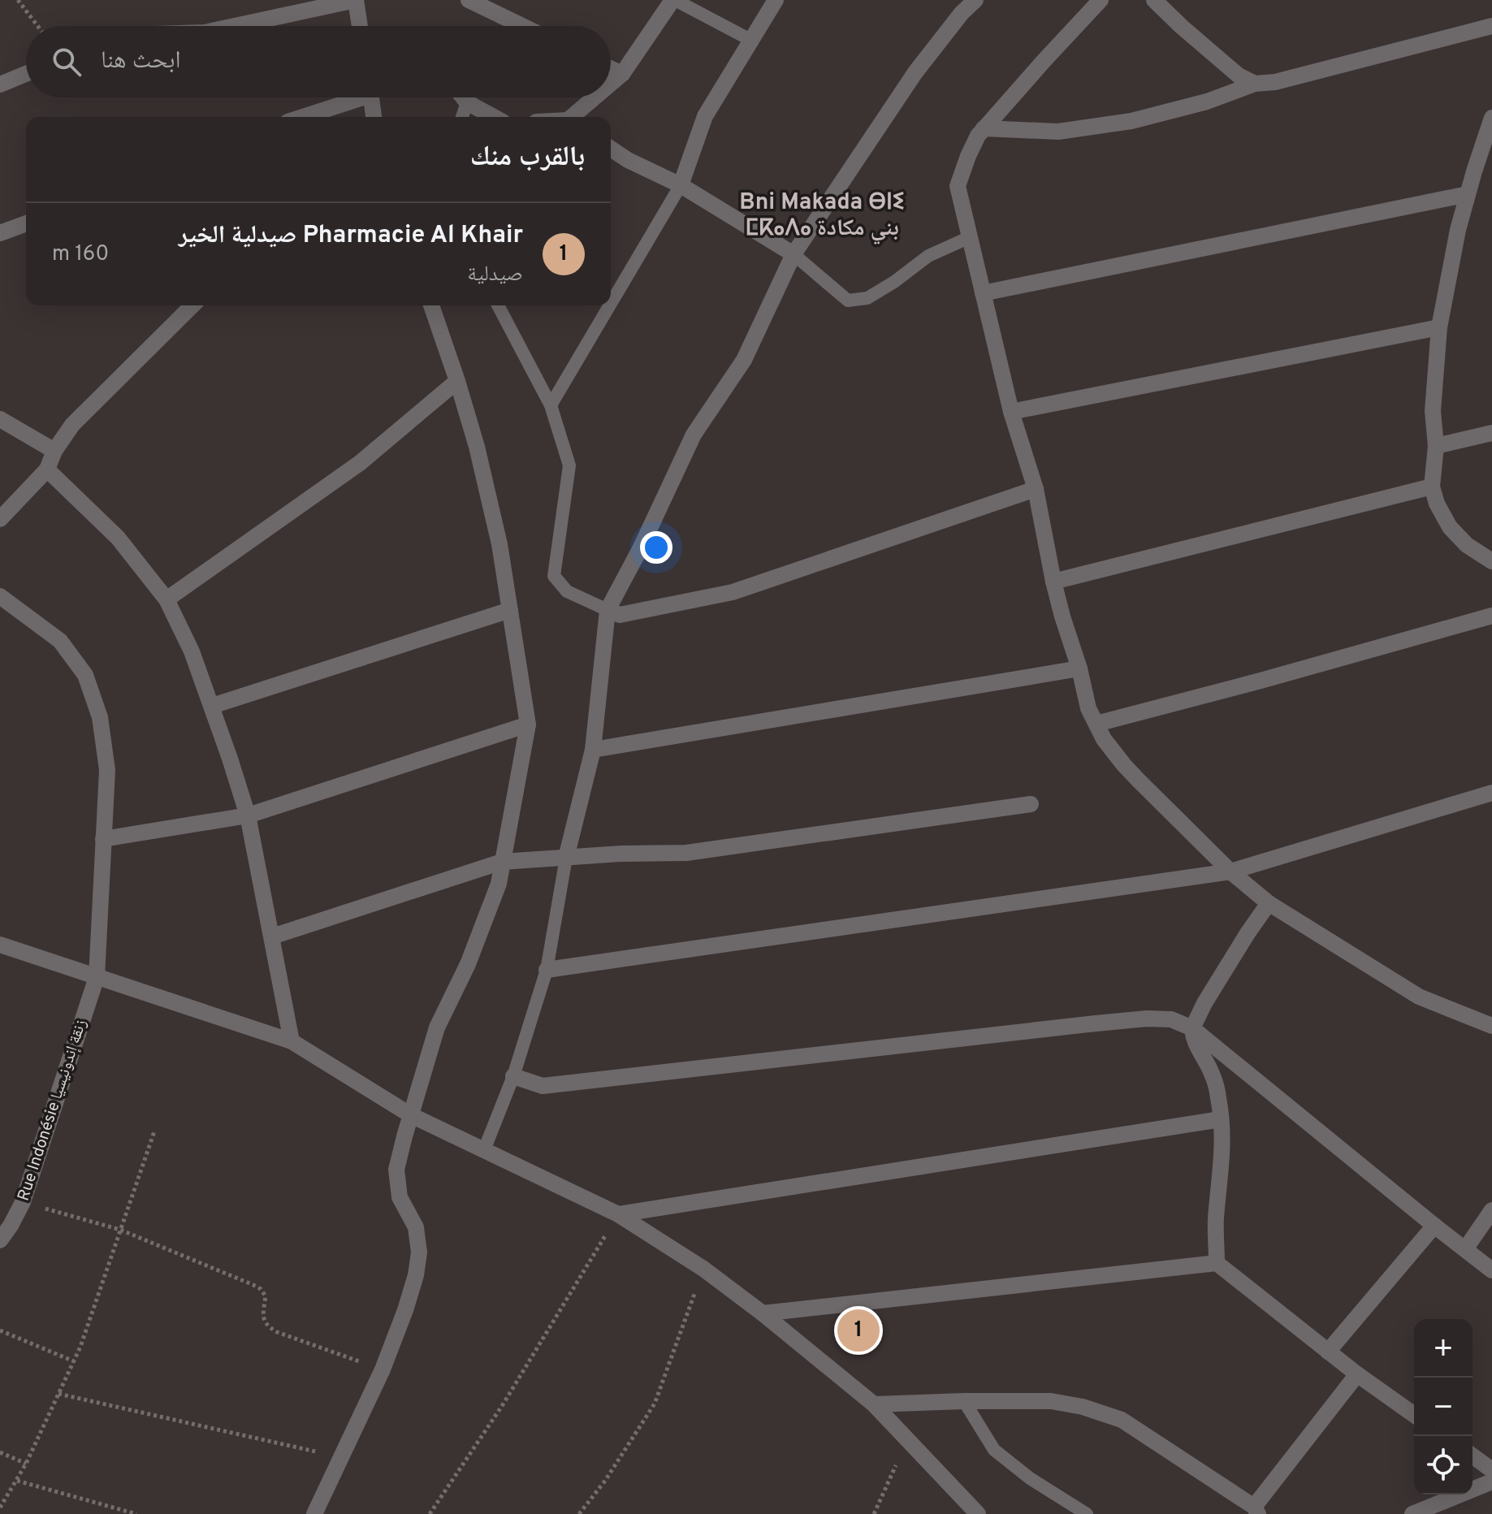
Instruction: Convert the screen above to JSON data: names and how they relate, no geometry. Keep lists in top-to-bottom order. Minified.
{"streets":{"street":["Rue Indonésie زنقة إندونيسيا"]},"districts":["Bni Makada ⴱⵏⵉ ⵎⴽⴰⴷⴰ بني مكادة"],"page":{"search":"ابحث هنا","heading":"بالقرب منك","list":[{"mark":"1","name":"Pharmacie Al Khair صيدلية الخير","note":"صيدلية","value":"160 m"}],"pins":"1","map_buttons":["+","−"]}}
